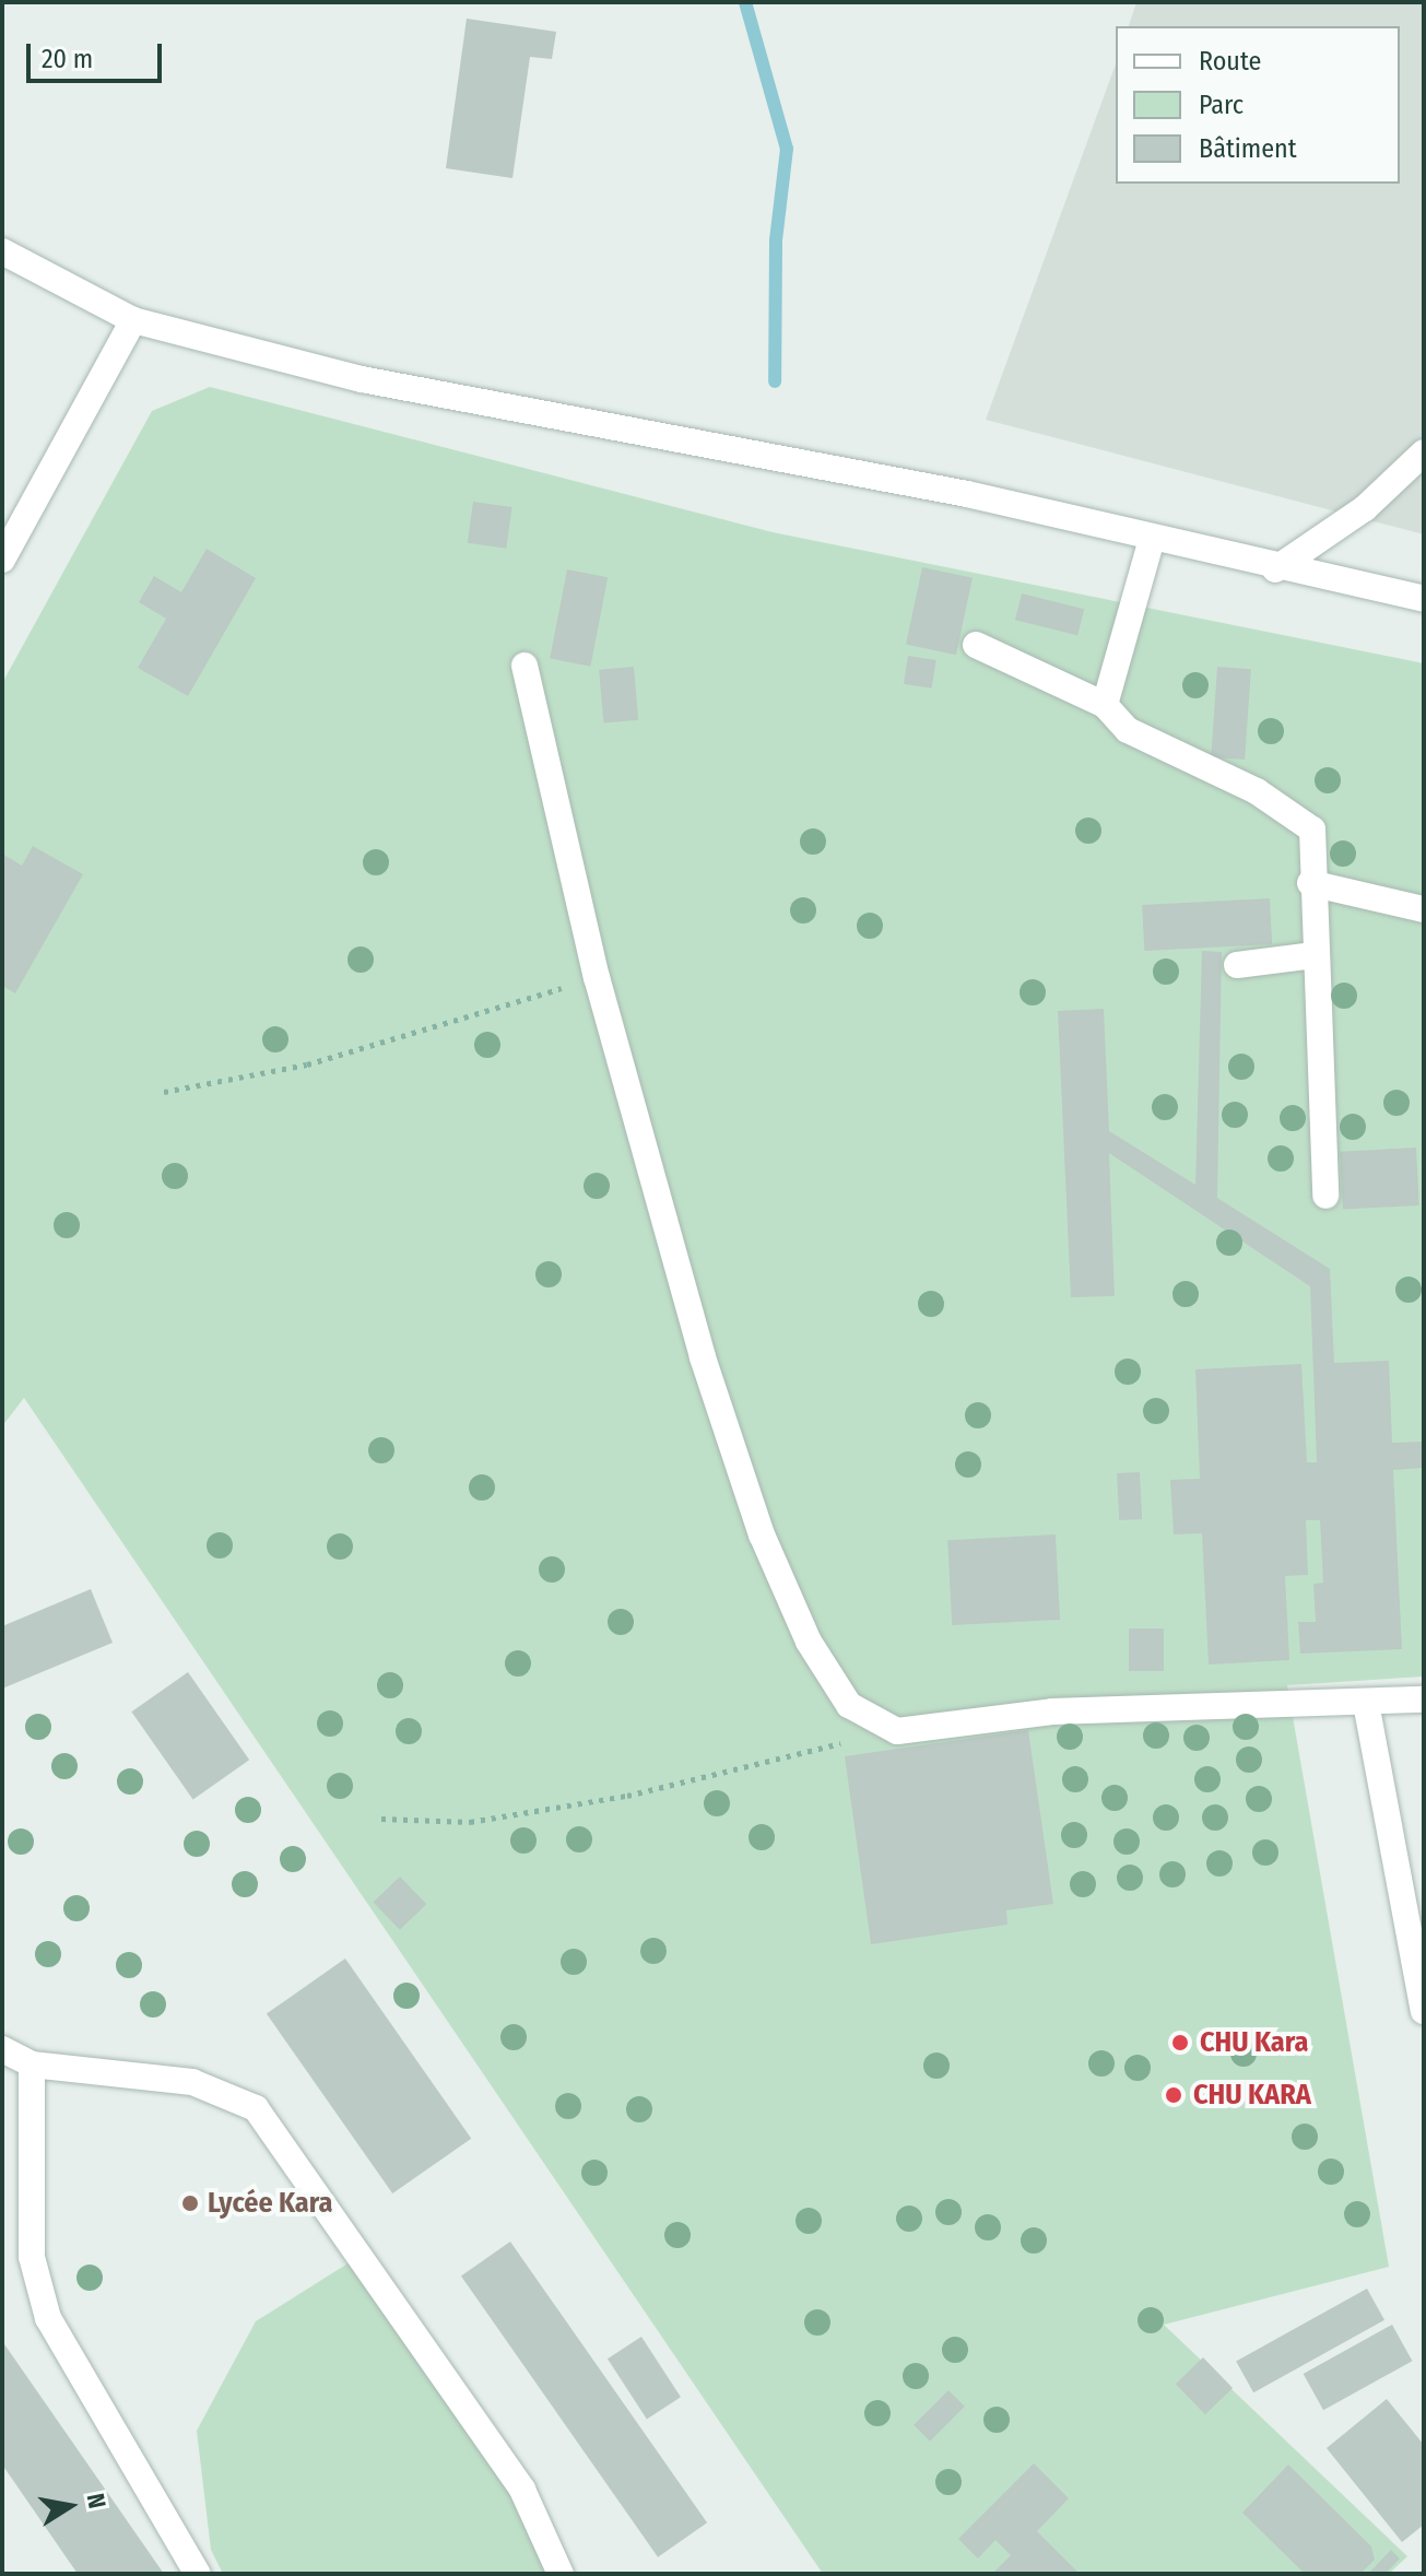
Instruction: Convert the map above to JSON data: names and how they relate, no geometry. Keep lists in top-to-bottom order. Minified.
{"places":["CHU Kara","CHU KARA","Lycée Kara"],"legend":["Route","Parc","Bâtiment"],"scale_bar":"20 m","north":"right"}
